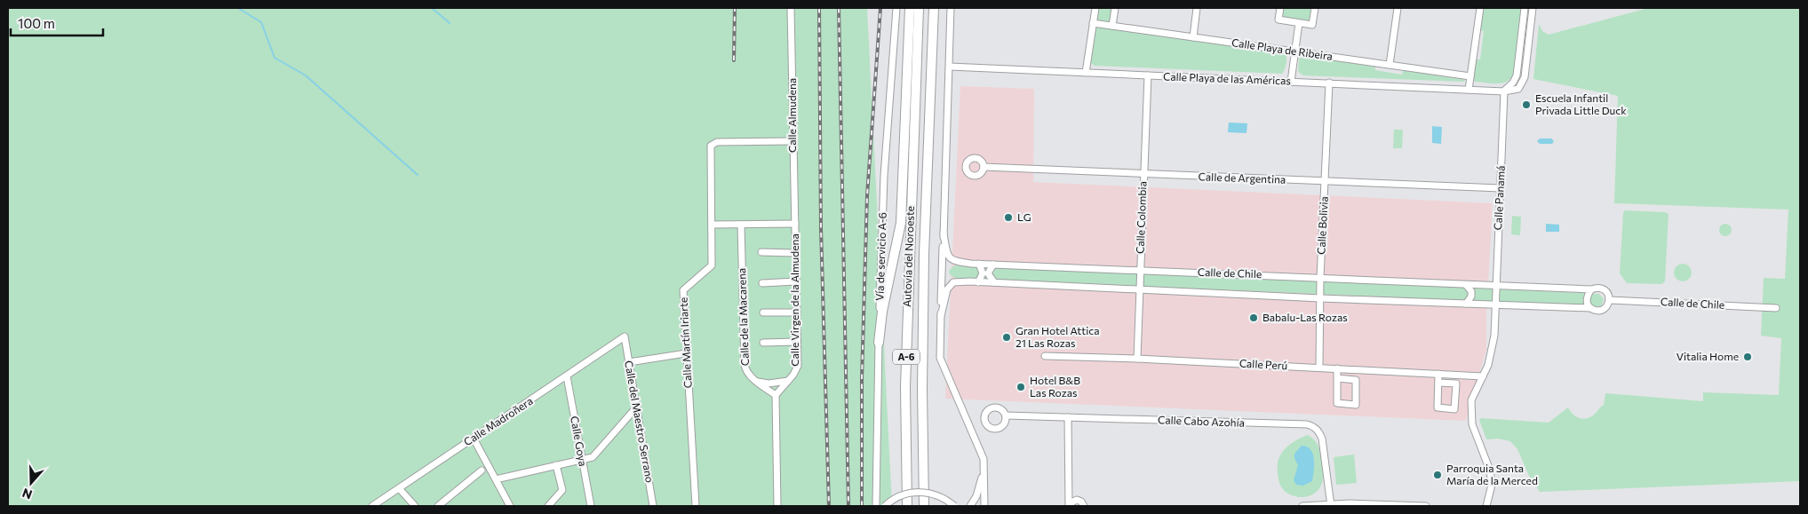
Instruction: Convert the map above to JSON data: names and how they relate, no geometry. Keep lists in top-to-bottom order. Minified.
{"streets":{"highway":["Autovía del Noroeste","A-6"],"street":["Calle Playa de Ribeira","Calle Playa de las Américas","Calle Almudena","Calle de Argentina","Calle Panamá","Calle Colombia","Calle Bolivia","Vía de servicio A-6","Calle de Chile","Calle Virgen de la Almudena","Calle de la Macarena","Calle Martín Iriarte","Calle Perú","Calle Madroñera","Calle del Maestro Serrano","Calle Cabo Azohía","Calle Goya"]},"crossings":[["Calle Playa de las Américas","Calle Panamá"],["Calle Playa de las Américas","Calle Colombia"],["Calle Playa de las Américas","Calle Bolivia"],["Calle Almudena","Calle Virgen de la Almudena"],["Calle Almudena","Calle Martín Iriarte"],["Calle de Argentina","Calle Panamá"],["Calle de Argentina","Calle Colombia"],["Calle de Argentina","Calle Bolivia"],["Calle Panamá","Calle de Chile"],["Calle Panamá","Calle Perú"],["Calle Colombia","Calle de Chile"],["Calle Colombia","Calle Perú"],["Calle Bolivia","Calle de Chile"],["Calle Bolivia","Calle Perú"],["Calle Virgen de la Almudena","Calle de la Macarena"],["Calle Madroñera","Calle del Maestro Serrano"],["Calle Madroñera","Calle Goya"]],"places":["Escuela Infantil Privada Little Duck","LG","Babalu-Las Rozas","Gran Hotel Attica 21 Las Rozas","Vitalia Home","Hotel B&B Las Rozas","Parroquia Santa María de la Merced"],"scale_bar":"100 m","north":"bottom"}
